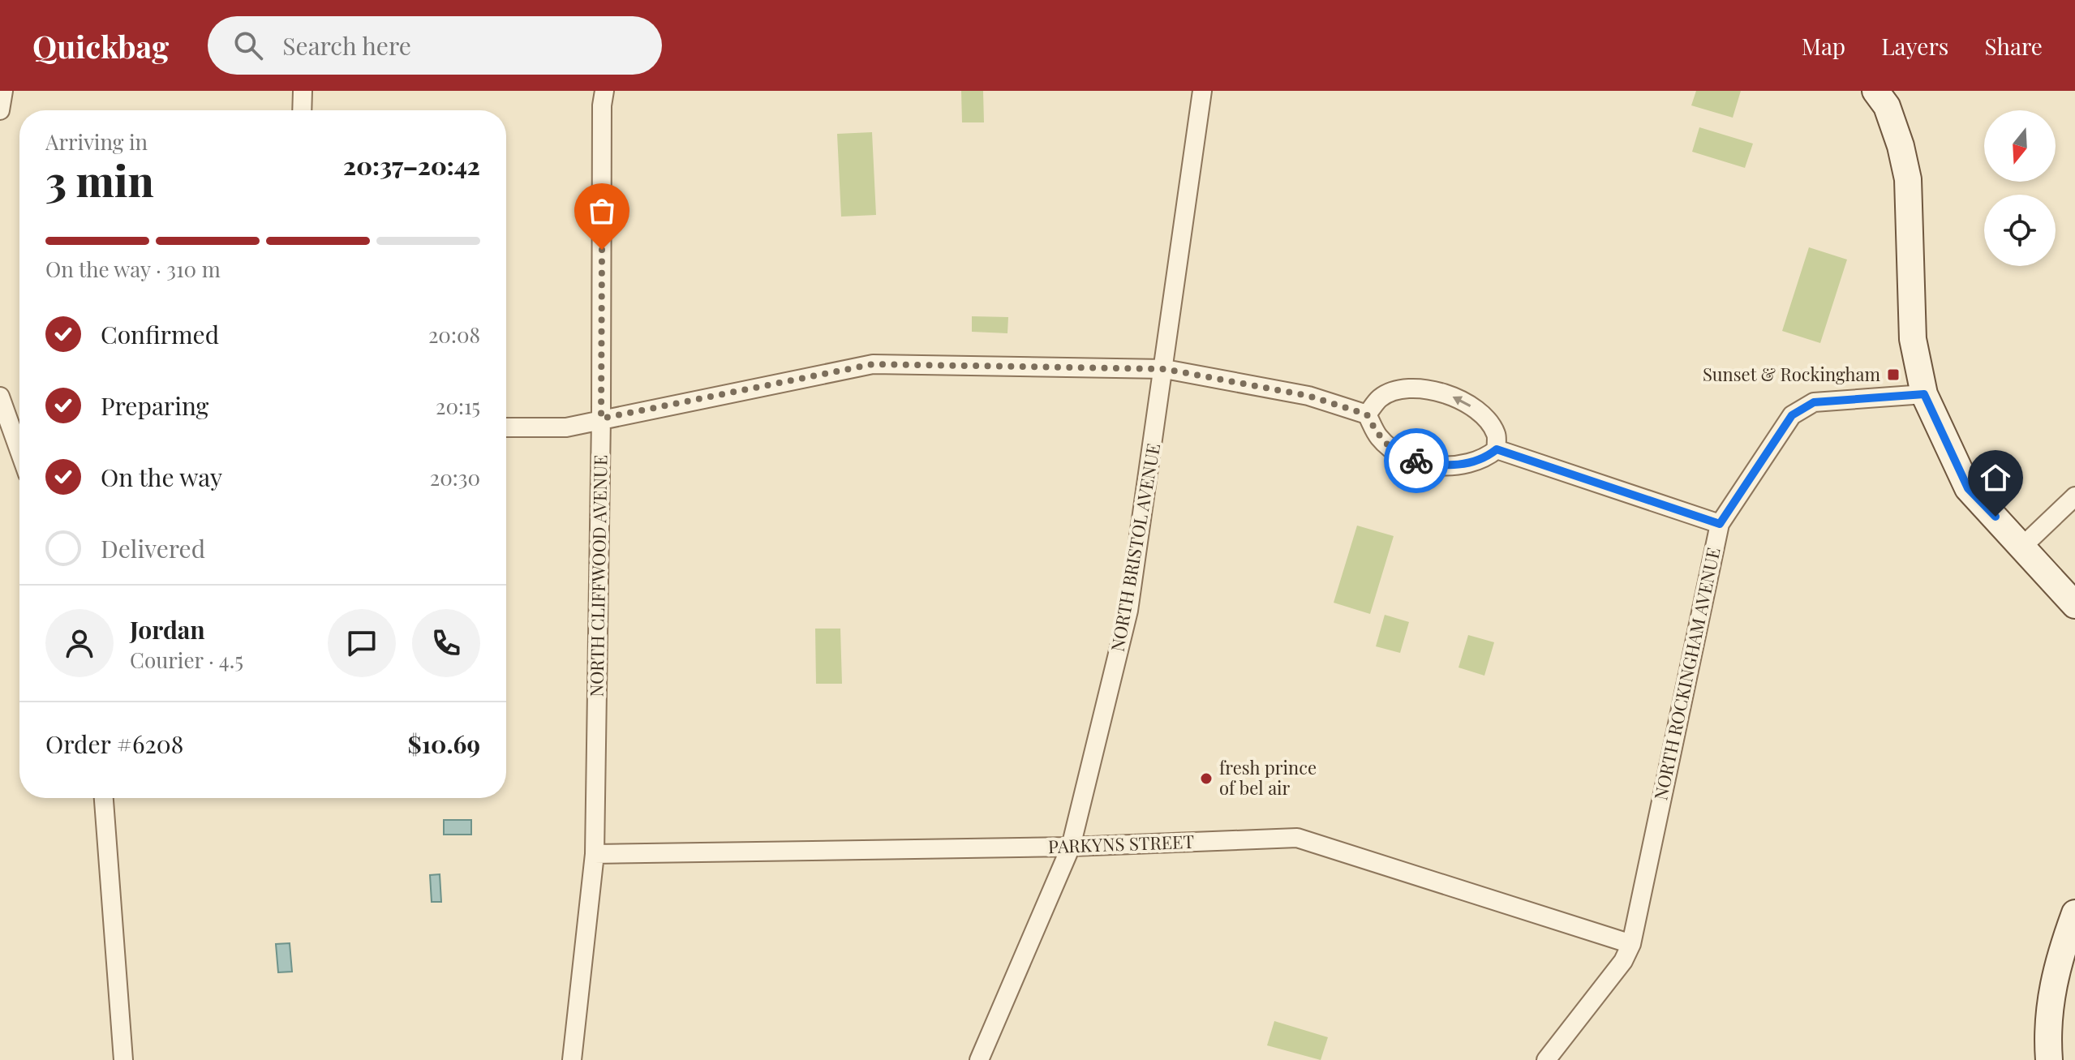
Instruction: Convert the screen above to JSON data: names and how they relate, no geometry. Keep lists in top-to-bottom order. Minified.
{"streets":{"street":["NORTH BRISTOL AVENUE","NORTH CLIFFWOOD AVENUE","NORTH ROCKINGHAM AVENUE","PARKYNS STREET"]},"crossings":[["NORTH BRISTOL AVENUE","PARKYNS STREET"],["NORTH CLIFFWOOD AVENUE","PARKYNS STREET"],["NORTH ROCKINGHAM AVENUE","PARKYNS STREET"]],"places":{"transit":["Sunset & Rockingham"],"other":["fresh prince of bel air"]},"north":"bottom","page":{"header":"Quickbag","search":"Search here","nav":["Map","Layers","Share"],"heading":["3 min","Arriving in","20:37–20:42"],"panel":["Jordan","Courier · 4.5","Order #6208","$10.69"],"bar":"On the way · 310 m","list":[["Confirmed","20:08"],["Preparing","20:15"],["On the way","20:30"],"Delivered"]}}
